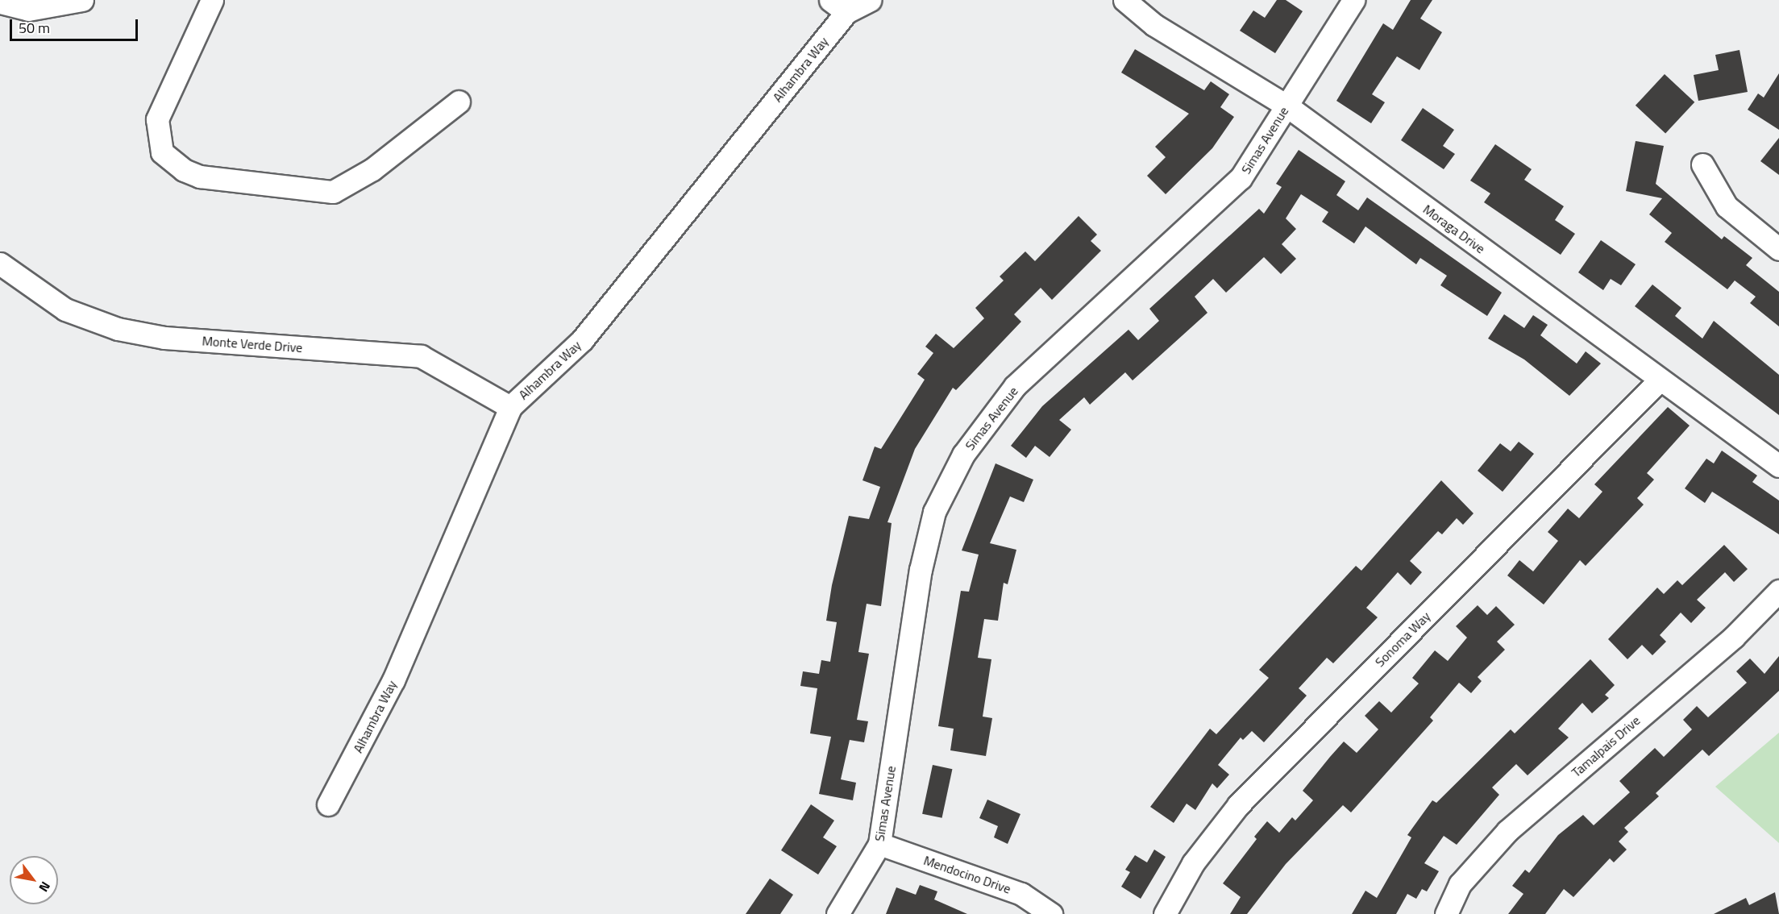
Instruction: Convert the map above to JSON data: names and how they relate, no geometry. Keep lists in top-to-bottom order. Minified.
{"streets":{"street":["Alhambra Way","Simas Avenue","Moraga Drive","Monte Verde Drive","Sonoma Way","Tamalpais Drive","Mendocino Drive"]},"crossings":[["Alhambra Way","Monte Verde Drive"],["Simas Avenue","Moraga Drive"],["Simas Avenue","Mendocino Drive"],["Moraga Drive","Sonoma Way"]],"scale_bar":"50 m","north":"bottom right"}
